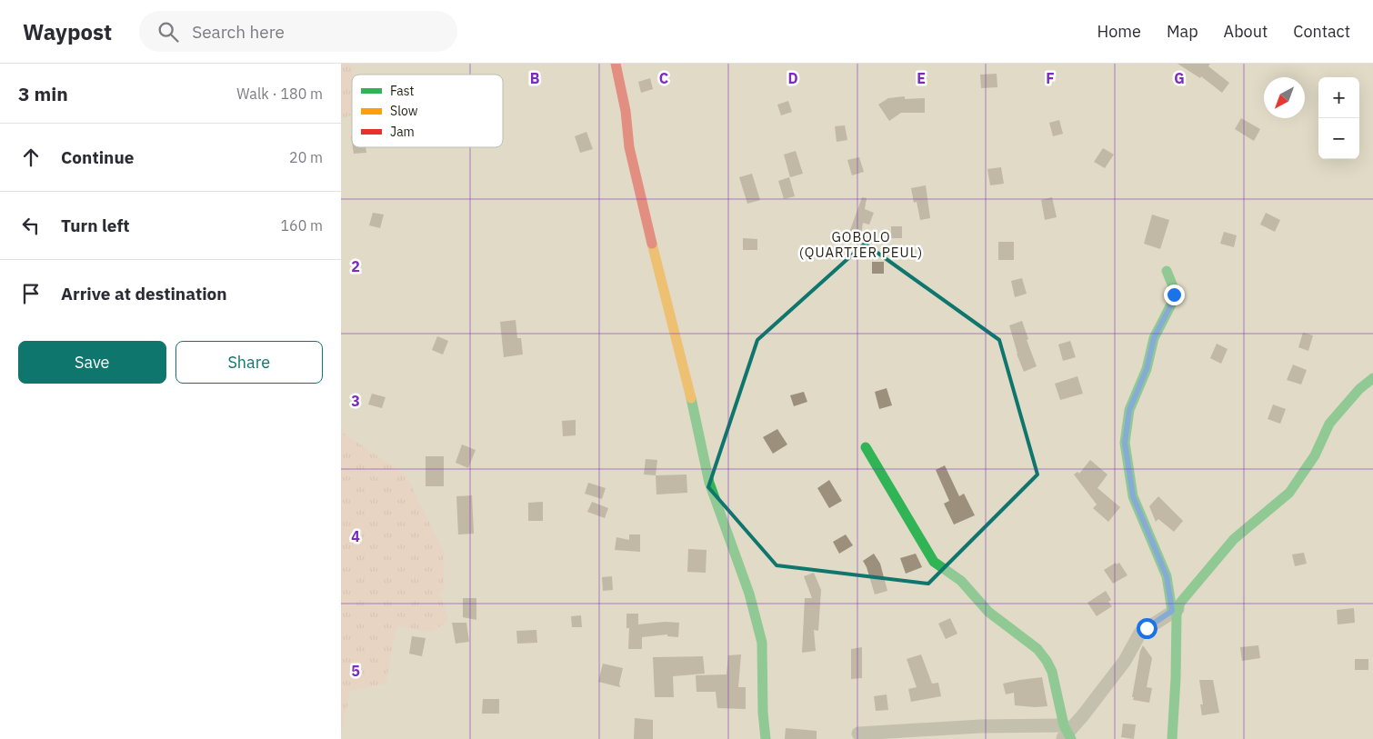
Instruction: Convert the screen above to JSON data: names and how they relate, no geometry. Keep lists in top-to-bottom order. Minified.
{"districts":["GOBOLO (QUARTIER PEUL)"],"legend":["Fast","Slow","Jam"],"north":"bottom left","page":{"header":"Waypost","search":"Search here","nav":["Home","Map","About","Contact"],"heading":["3 min","Walk · 180 m"],"map_buttons":["+","−"],"list":[["Continue","20 m"],["Turn left","160 m"],"Arrive at destination"],"buttons":["Save","Share"]},"grid":{"columns":["B","C","D","E","F","G"],"rows":["2","3","4","5"]}}
